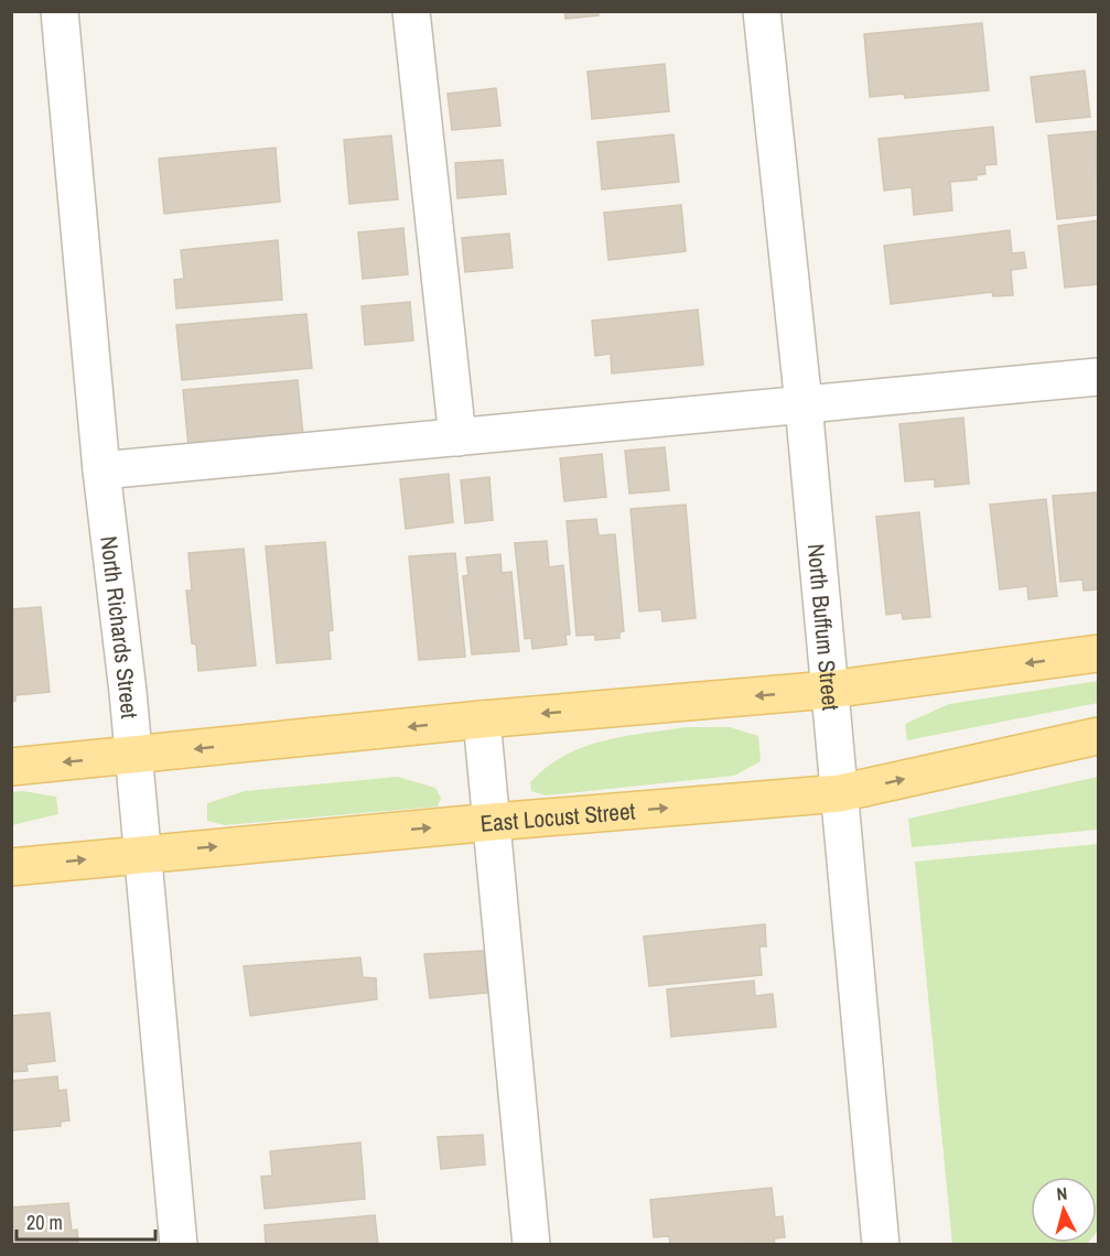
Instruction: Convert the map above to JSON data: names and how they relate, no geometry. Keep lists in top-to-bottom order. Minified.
{"streets":{"main road":["East Locust Street"],"street":["North Richards Street","North Buffum Street"]},"crossings":[["North Richards Street","East Locust Street"],["North Buffum Street","East Locust Street"]],"scale_bar":"20 m","north":"top"}
